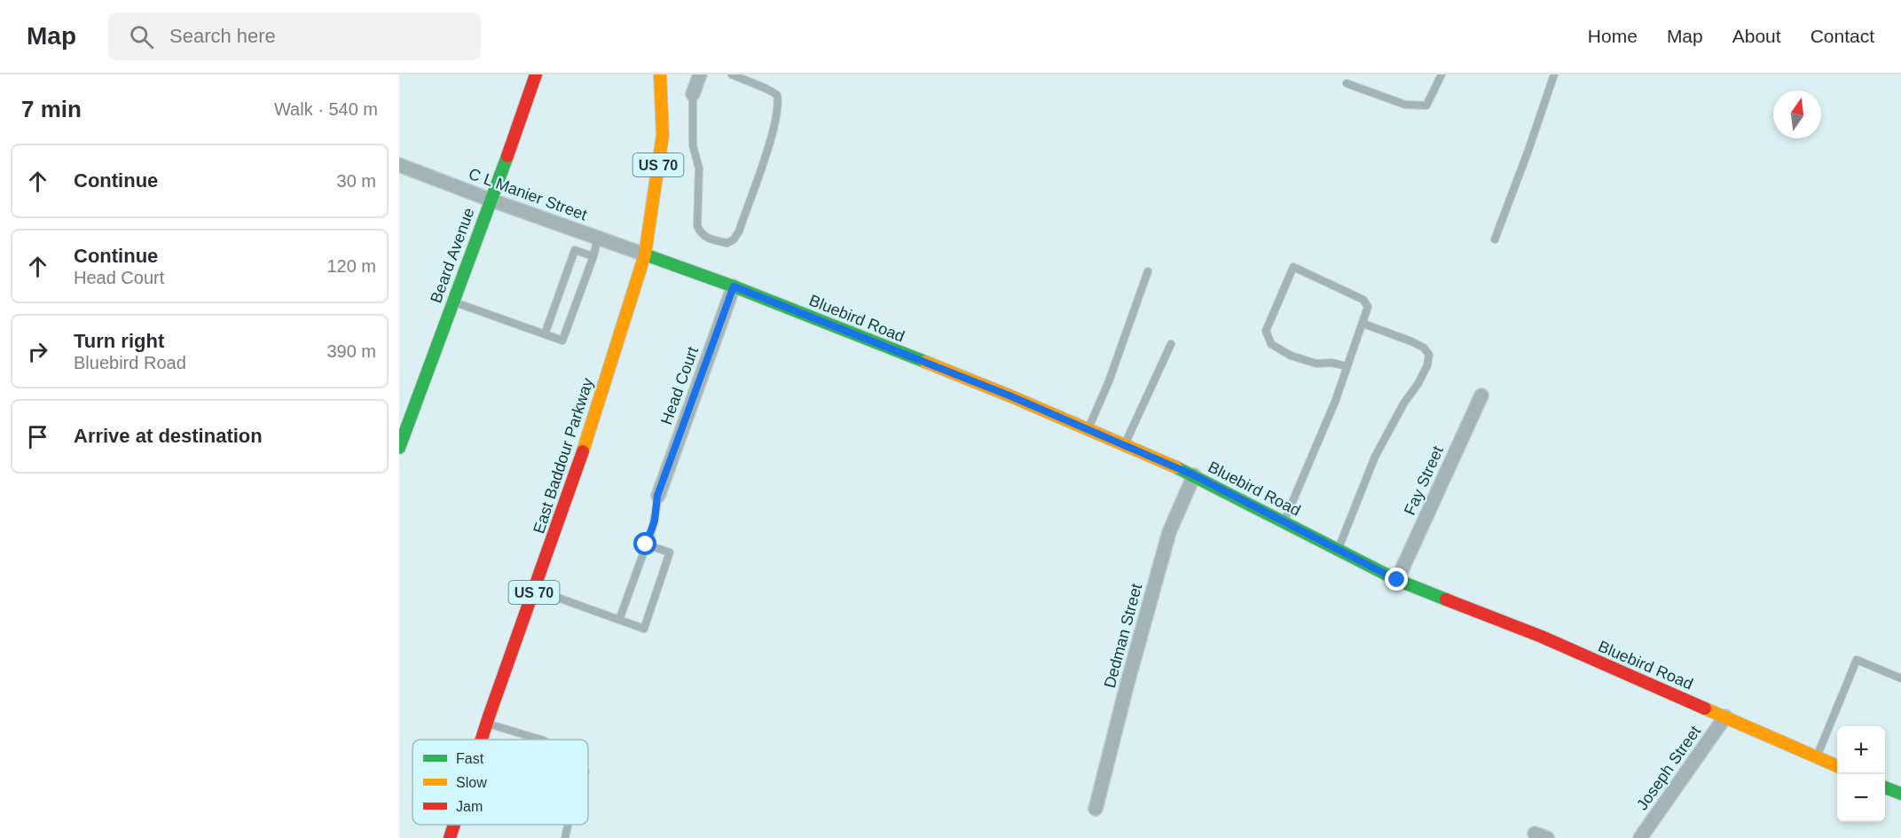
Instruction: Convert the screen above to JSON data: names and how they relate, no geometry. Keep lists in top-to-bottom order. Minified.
{"streets":{"street":["US 70","C L Manier Street","Beard Avenue","Bluebird Road","Head Court","East Baddour Parkway","Fay Street","Dedman Street","Joseph Street"]},"crossings":[["C L Manier Street","Beard Avenue"],["C L Manier Street","Bluebird Road"],["C L Manier Street","East Baddour Parkway"],["Bluebird Road","Head Court"],["Bluebird Road","East Baddour Parkway"],["Bluebird Road","Fay Street"],["Bluebird Road","Dedman Street"],["Bluebird Road","Joseph Street"]],"legend":["Fast","Slow","Jam"],"north":"top","page":{"header":"Map","search":"Search here","nav":["Home","Map","About","Contact"],"heading":["7 min","Walk · 540 m"],"list":[["Continue","30 m"],["Continue","Head Court","120 m"],["Turn right","Bluebird Road","390 m"],"Arrive at destination"],"map_buttons":["+","−"]}}
